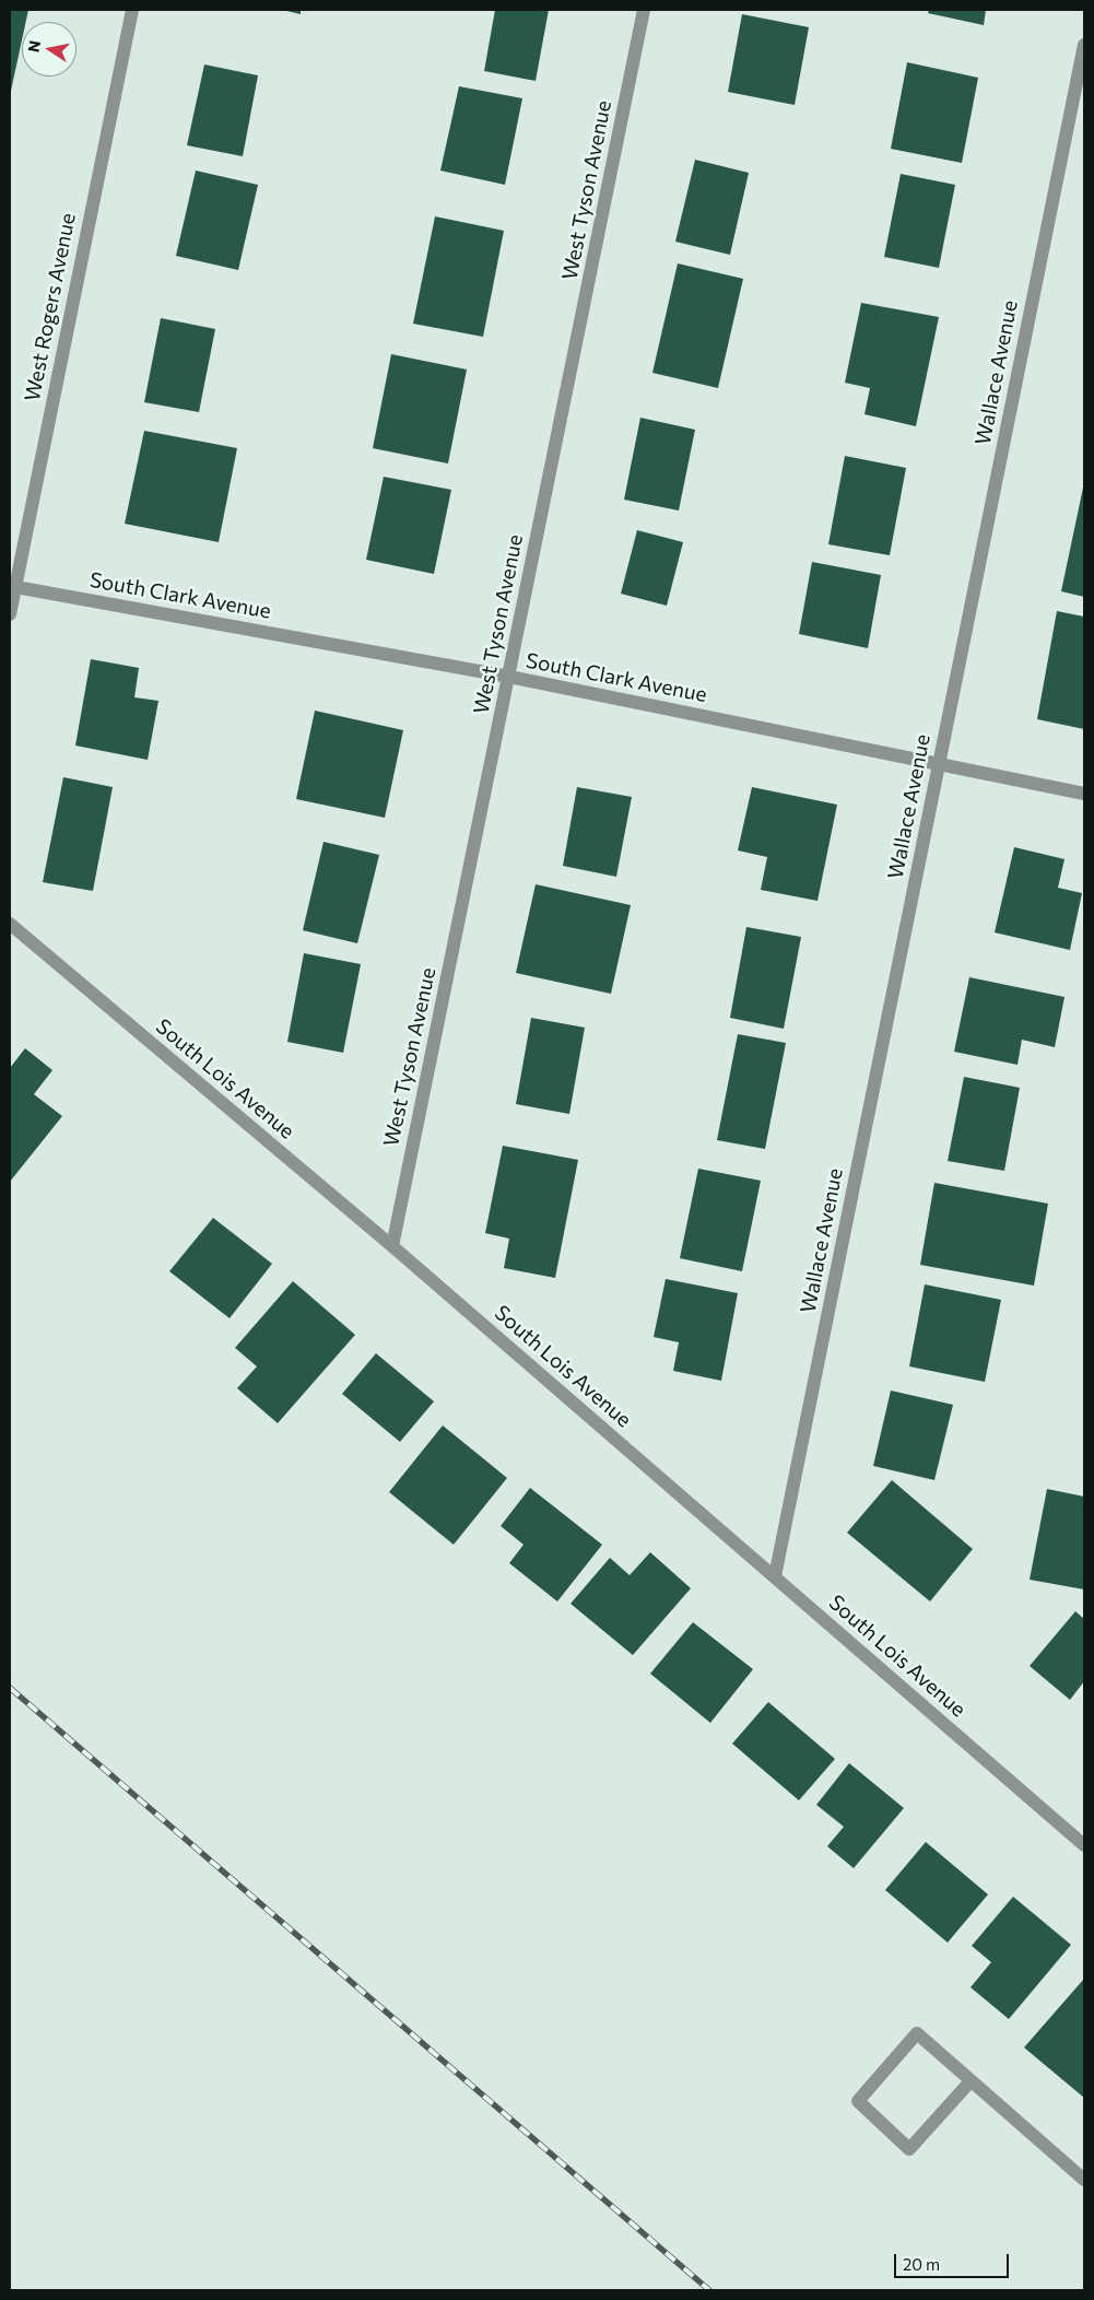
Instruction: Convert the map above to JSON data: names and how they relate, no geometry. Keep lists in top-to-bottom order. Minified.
{"streets":{"street":["West Tyson Avenue","West Rogers Avenue","Wallace Avenue","South Clark Avenue","South Lois Avenue"]},"crossings":[["West Tyson Avenue","South Clark Avenue"],["West Tyson Avenue","South Lois Avenue"],["West Rogers Avenue","South Clark Avenue"],["Wallace Avenue","South Clark Avenue"],["Wallace Avenue","South Lois Avenue"]],"scale_bar":"20 m","north":"left"}
